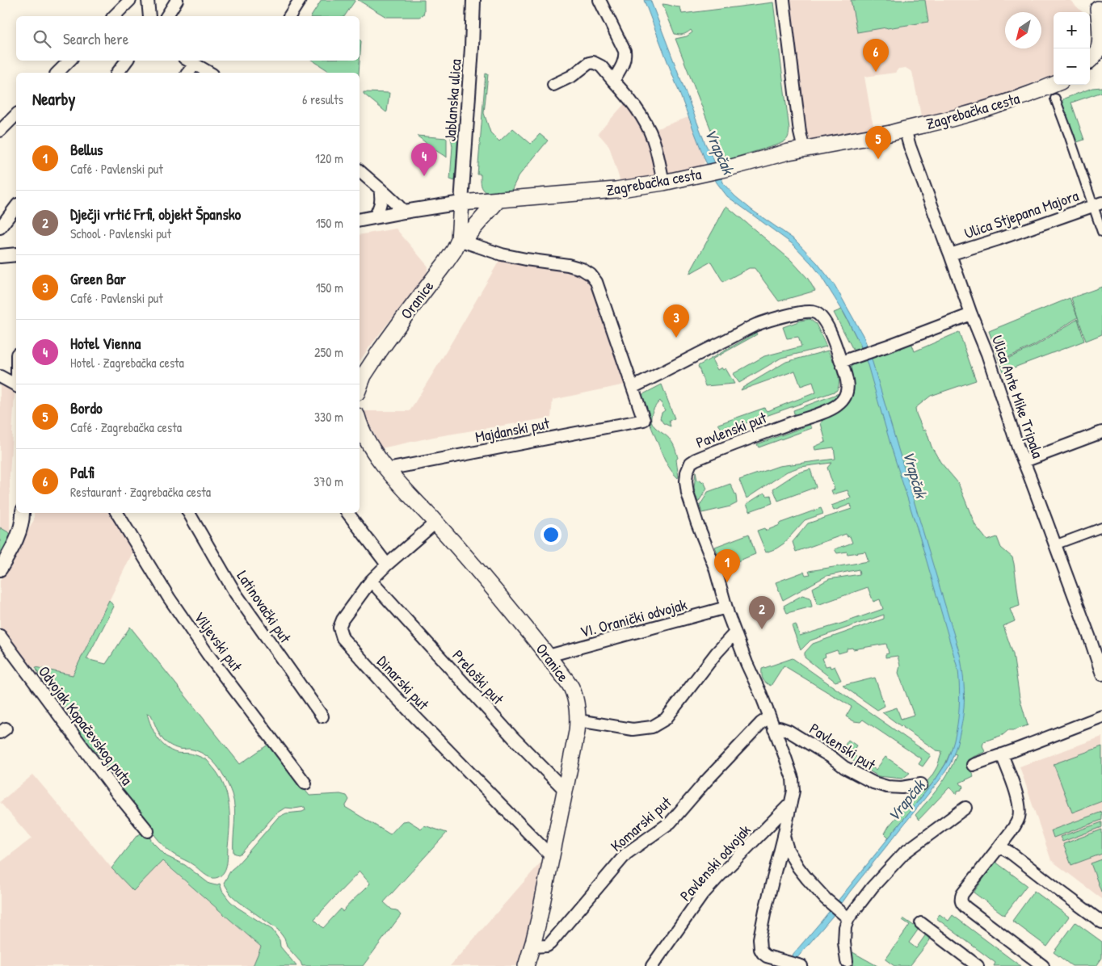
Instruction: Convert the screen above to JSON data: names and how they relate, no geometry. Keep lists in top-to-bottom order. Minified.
{"streets":{"main road":["Zagrebačka cesta","Oranice"],"street":["Jablanska ulica","Ulica Stjepana Majora","Ulica Ante Mike Tripala","Majdanski put","Pavlenski put","Latinovački put","VI. Oranički odvojak","Viljevski put","Preloški put","Dinarski put","Odvojak Kopačevskog puta","Komarski put","Pavlenski odvojak"]},"crossings":[["Jablanska ulica","Zagrebačka cesta"],["Jablanska ulica","Oranice"],["Zagrebačka cesta","Oranice"],["Zagrebačka cesta","Ulica Ante Mike Tripala"],["Ulica Stjepana Majora","Ulica Ante Mike Tripala"],["Oranice","Majdanski put"],["Oranice","VI. Oranički odvojak"],["Oranice","Preloški put"],["Oranice","Dinarski put"],["Oranice","Komarski put"],["Majdanski put","Pavlenski put"],["Pavlenski put","VI. Oranički odvojak"],["Pavlenski put","Komarski put"],["Pavlenski put","Pavlenski odvojak"],["Preloški put","Dinarski put"]],"water":["Vrapčak"],"north":"bottom left","page":{"map_buttons":["+","−"],"search":"Search here","pins":["6","5","4","3","1","2"],"heading":["Nearby","6 results"],"list":[{"mark":"1","name":"Bellus","note":"Café · Pavlenski put","value":"120 m"},{"mark":"2","name":"Dječji vrtić Frfi, objekt Špansko","note":"School · Pavlenski put","value":"150 m"},{"mark":"3","name":"Green Bar","note":"Café · Pavlenski put","value":"150 m"},{"mark":"4","name":"Hotel Vienna","note":"Hotel · Zagrebačka cesta","value":"250 m"},{"mark":"5","name":"Bordo","note":"Café · Zagrebačka cesta","value":"330 m"},{"mark":"6","name":"Palfi","note":"Restaurant · Zagrebačka cesta","value":"370 m"}]}}
